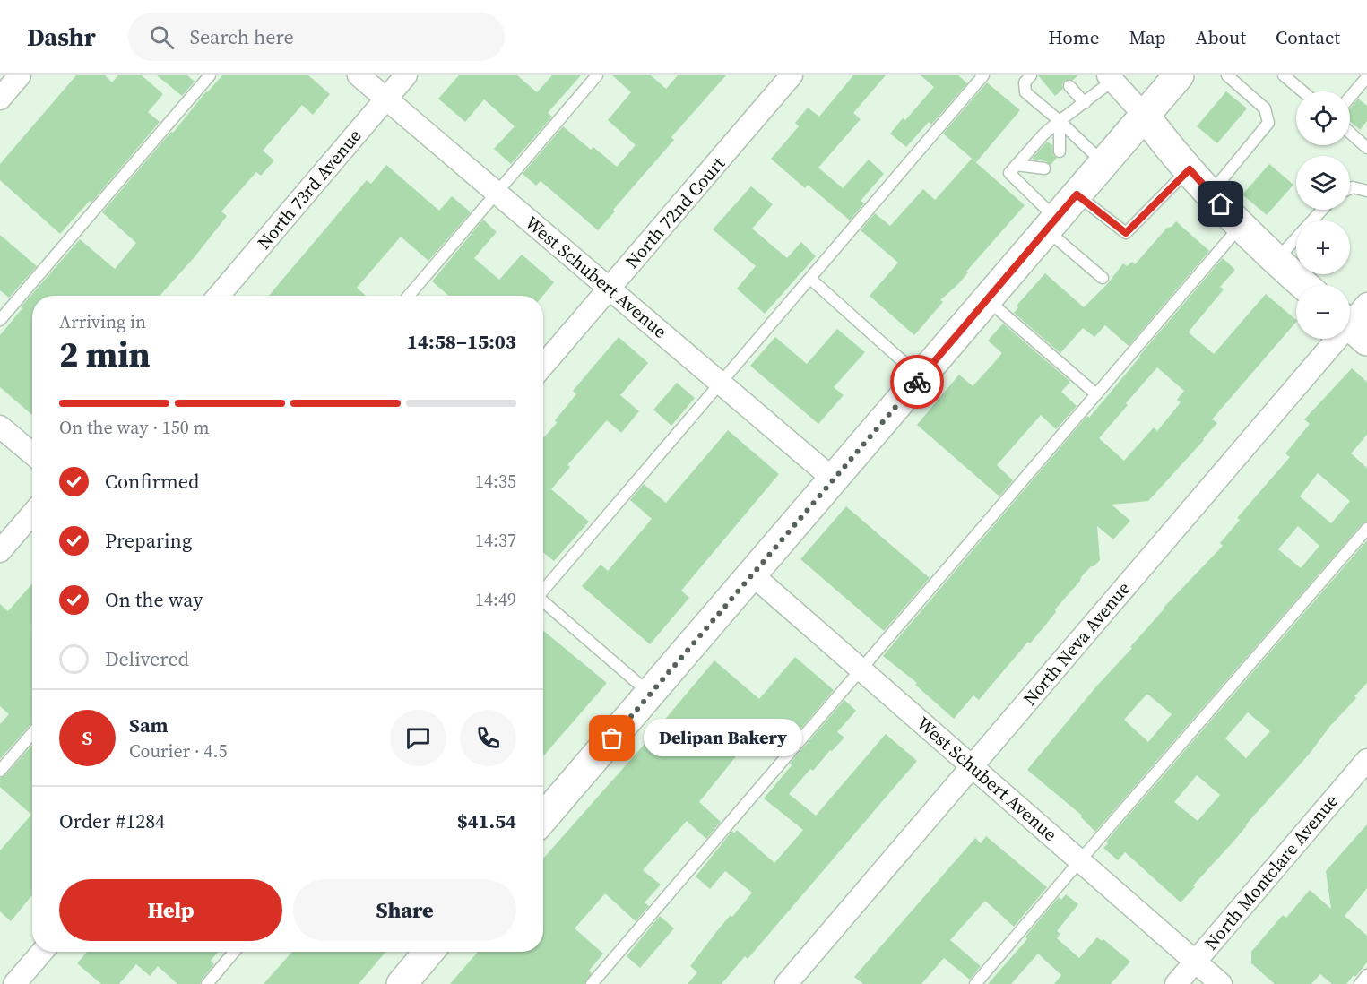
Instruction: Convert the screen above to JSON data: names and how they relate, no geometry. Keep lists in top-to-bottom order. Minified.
{"streets":{"street":["North 73rd Avenue","North 72nd Court","West Schubert Avenue","North Neva Avenue","North Montclare Avenue"]},"crossings":[["North 73rd Avenue","West Schubert Avenue"],["North 72nd Court","West Schubert Avenue"],["West Schubert Avenue","North Neva Avenue"],["West Schubert Avenue","North Montclare Avenue"]],"places":["Delipan Bakery"],"page":{"header":"Dashr","search":"Search here","nav":["Home","Map","About","Contact"],"map_buttons":["+","−"],"heading":["2 min","Arriving in","14:58–15:03"],"panel":["Sam","Courier · 4.5","Order #1284","$41.54"],"bar":"On the way · 150 m","list":[["Confirmed","14:35"],["Preparing","14:37"],["On the way","14:49"],"Delivered"],"round":"S","bubble":"Delipan Bakery","buttons":["Help","Share"]}}
